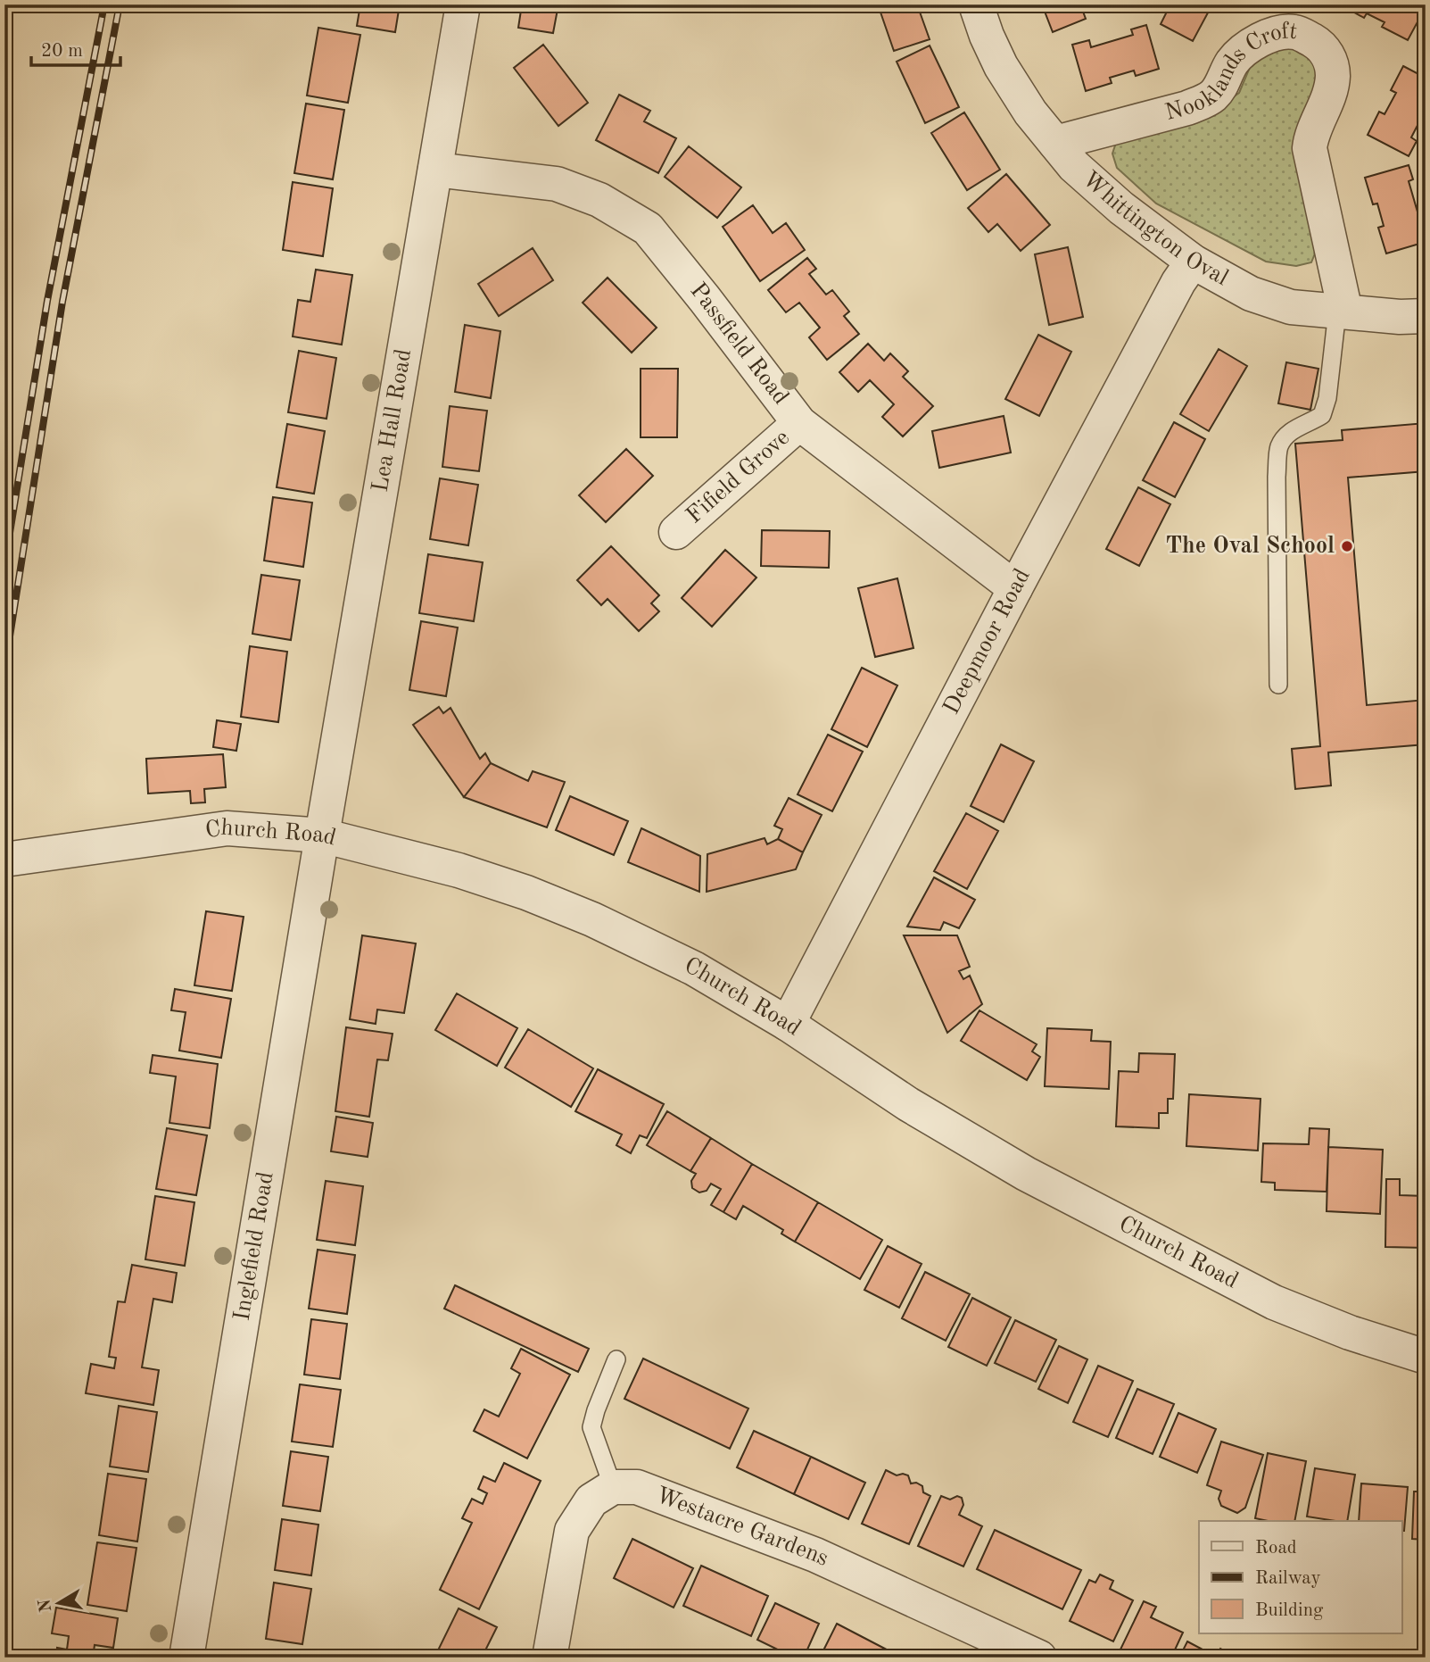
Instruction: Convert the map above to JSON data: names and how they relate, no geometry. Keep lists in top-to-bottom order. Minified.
{"streets":{"street":["Nooklands Croft","Whittington Oval","Passfield Road","Lea Hall Road","Fifield Grove","Deepmoor Road","Church Road","Inglefield Road","Westacre Gardens"]},"crossings":[["Nooklands Croft","Whittington Oval"],["Whittington Oval","Deepmoor Road"],["Passfield Road","Lea Hall Road"],["Passfield Road","Fifield Grove"],["Passfield Road","Deepmoor Road"],["Lea Hall Road","Church Road"],["Lea Hall Road","Inglefield Road"],["Deepmoor Road","Church Road"],["Church Road","Inglefield Road"]],"places":["The Oval School"],"legend":["Road","Railway","Building"],"scale_bar":"20 m","north":"left"}
